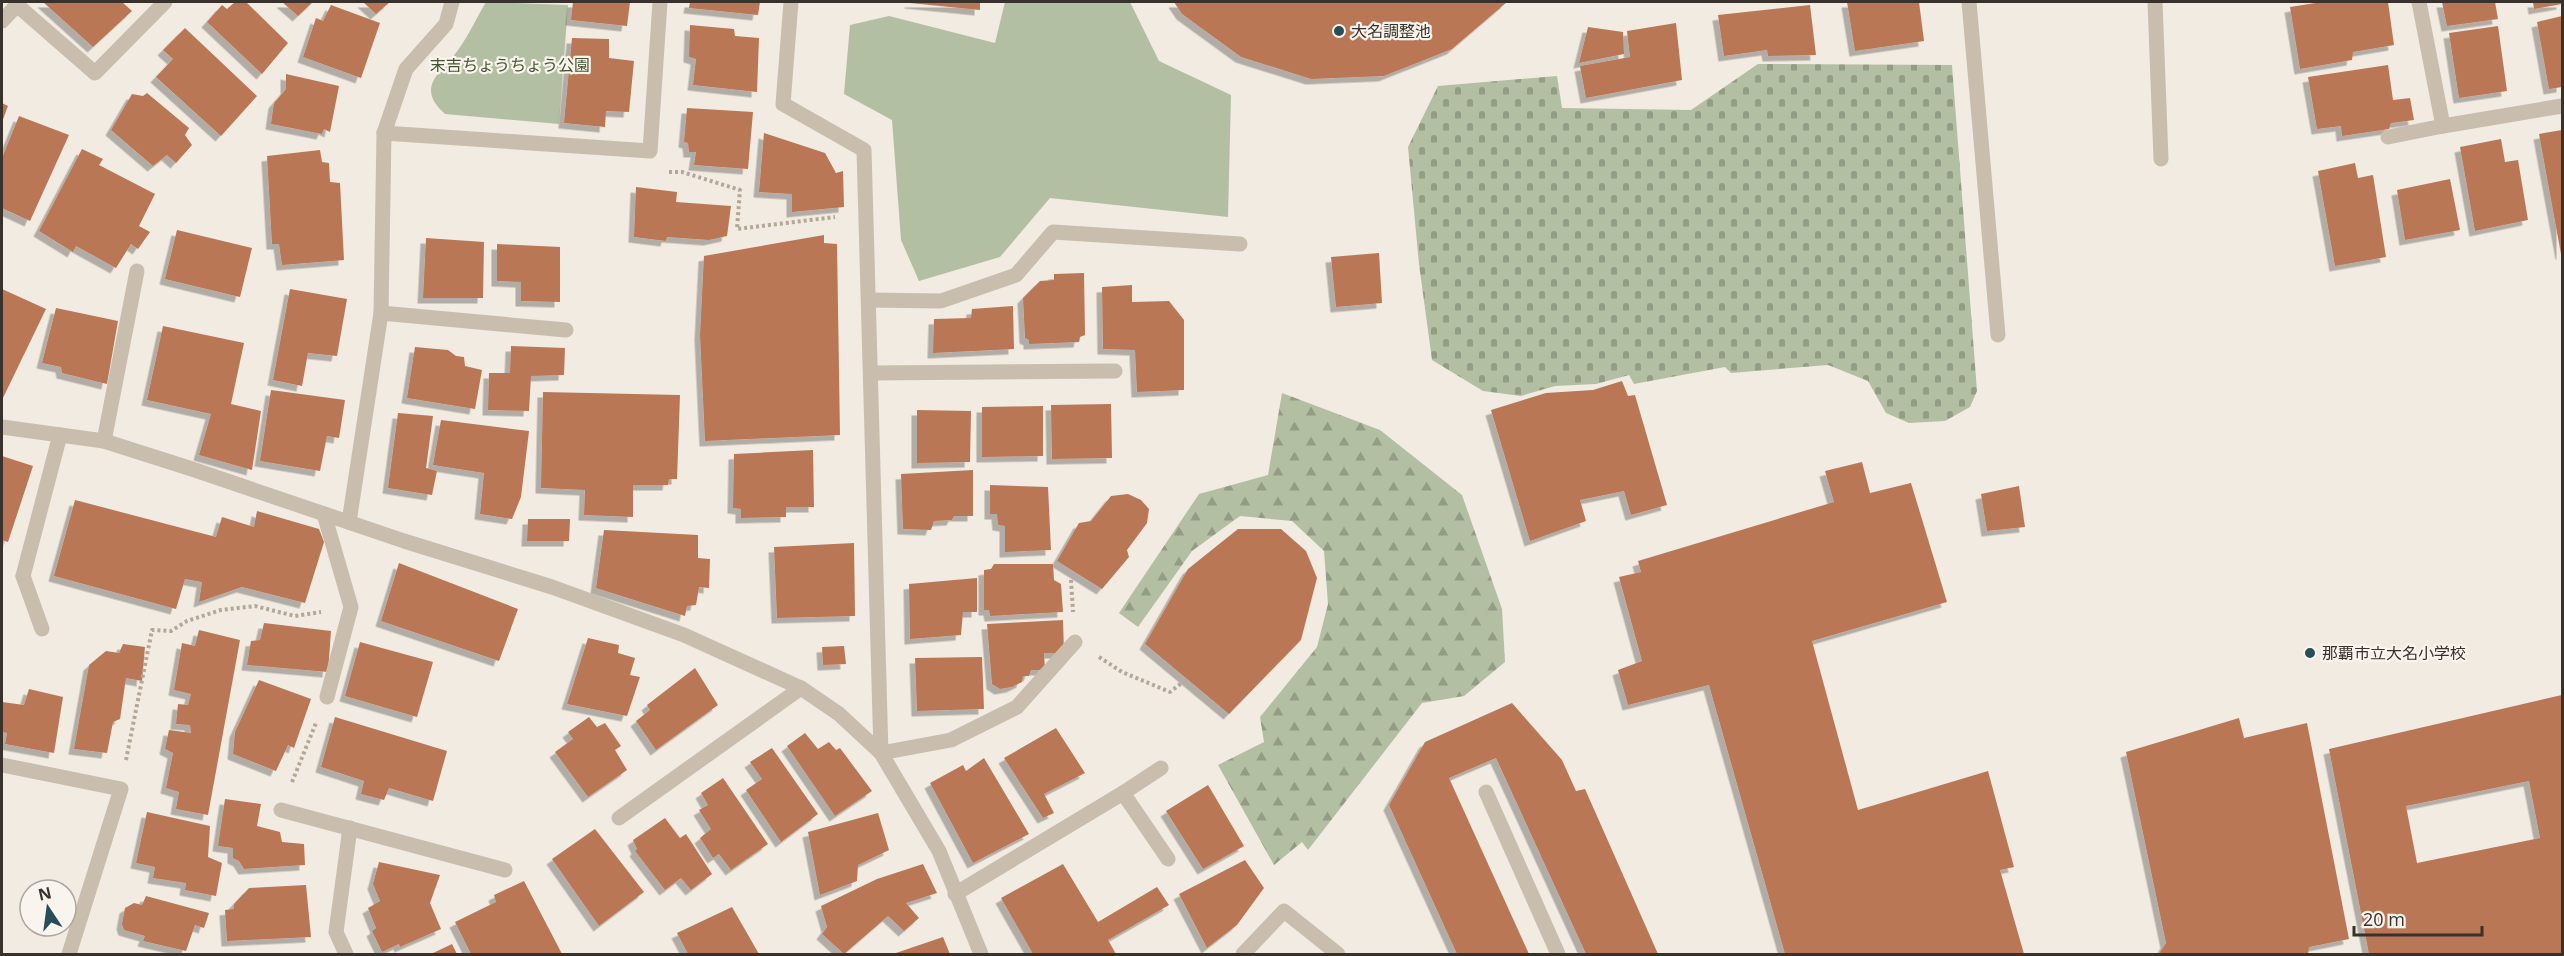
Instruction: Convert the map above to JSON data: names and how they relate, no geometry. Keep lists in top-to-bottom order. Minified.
{"parks":["末吉ちょうちょう公園"],"places":["大名調整池","那覇市立大名小学校"],"scale_bar":"20 m","north":"top"}
